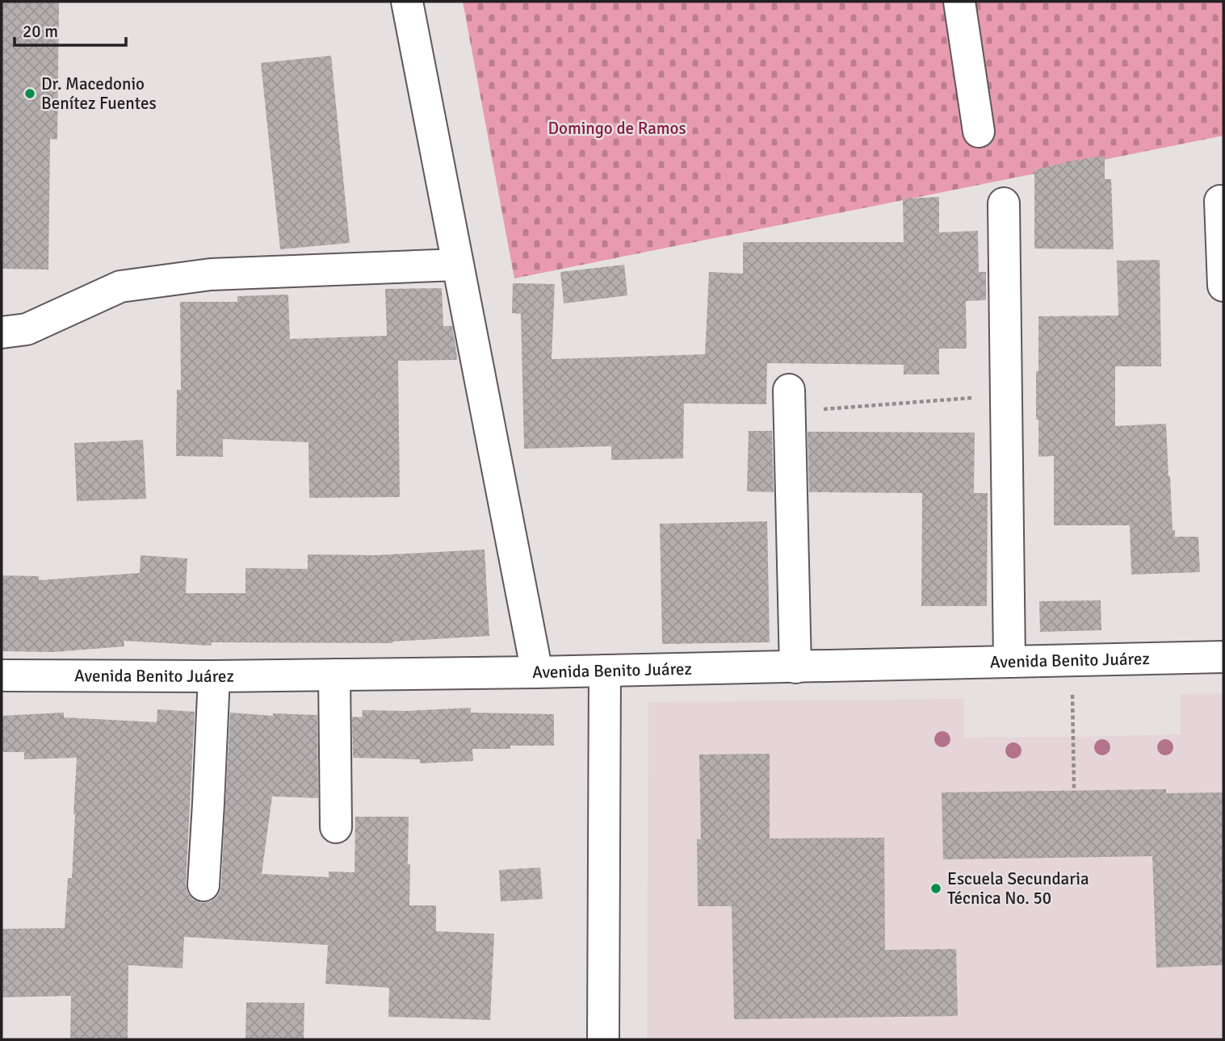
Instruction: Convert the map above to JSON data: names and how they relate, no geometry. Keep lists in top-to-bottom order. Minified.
{"streets":{"street":["Avenida Benito Juárez"]},"parks":["Domingo de Ramos"],"places":["Dr. Macedonio Benítez Fuentes","Escuela Secundaria Técnica No. 50"],"scale_bar":"20 m"}
